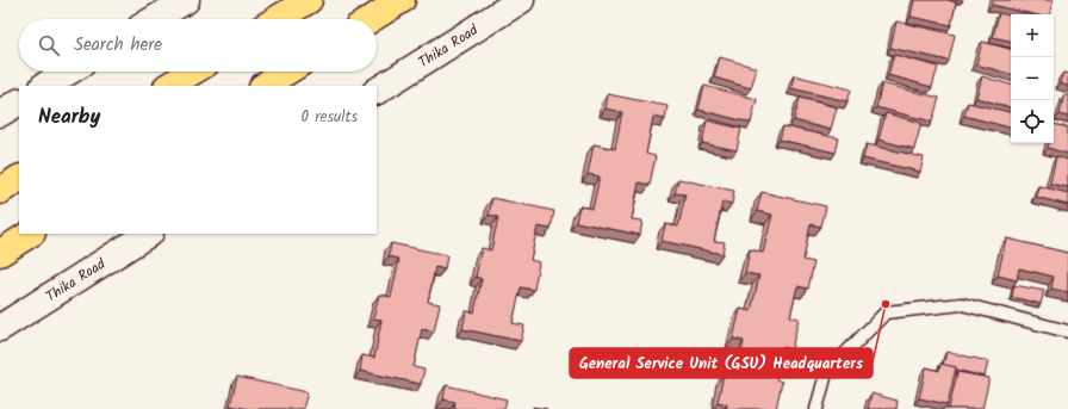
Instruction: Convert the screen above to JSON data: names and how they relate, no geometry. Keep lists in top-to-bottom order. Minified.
{"streets":{"main road":["Thika Road"]},"places":["General Service Unit (GSU) Headquarters"],"page":{"map_buttons":["+","−"],"search":"Search here","heading":["Nearby","0 results"]}}
